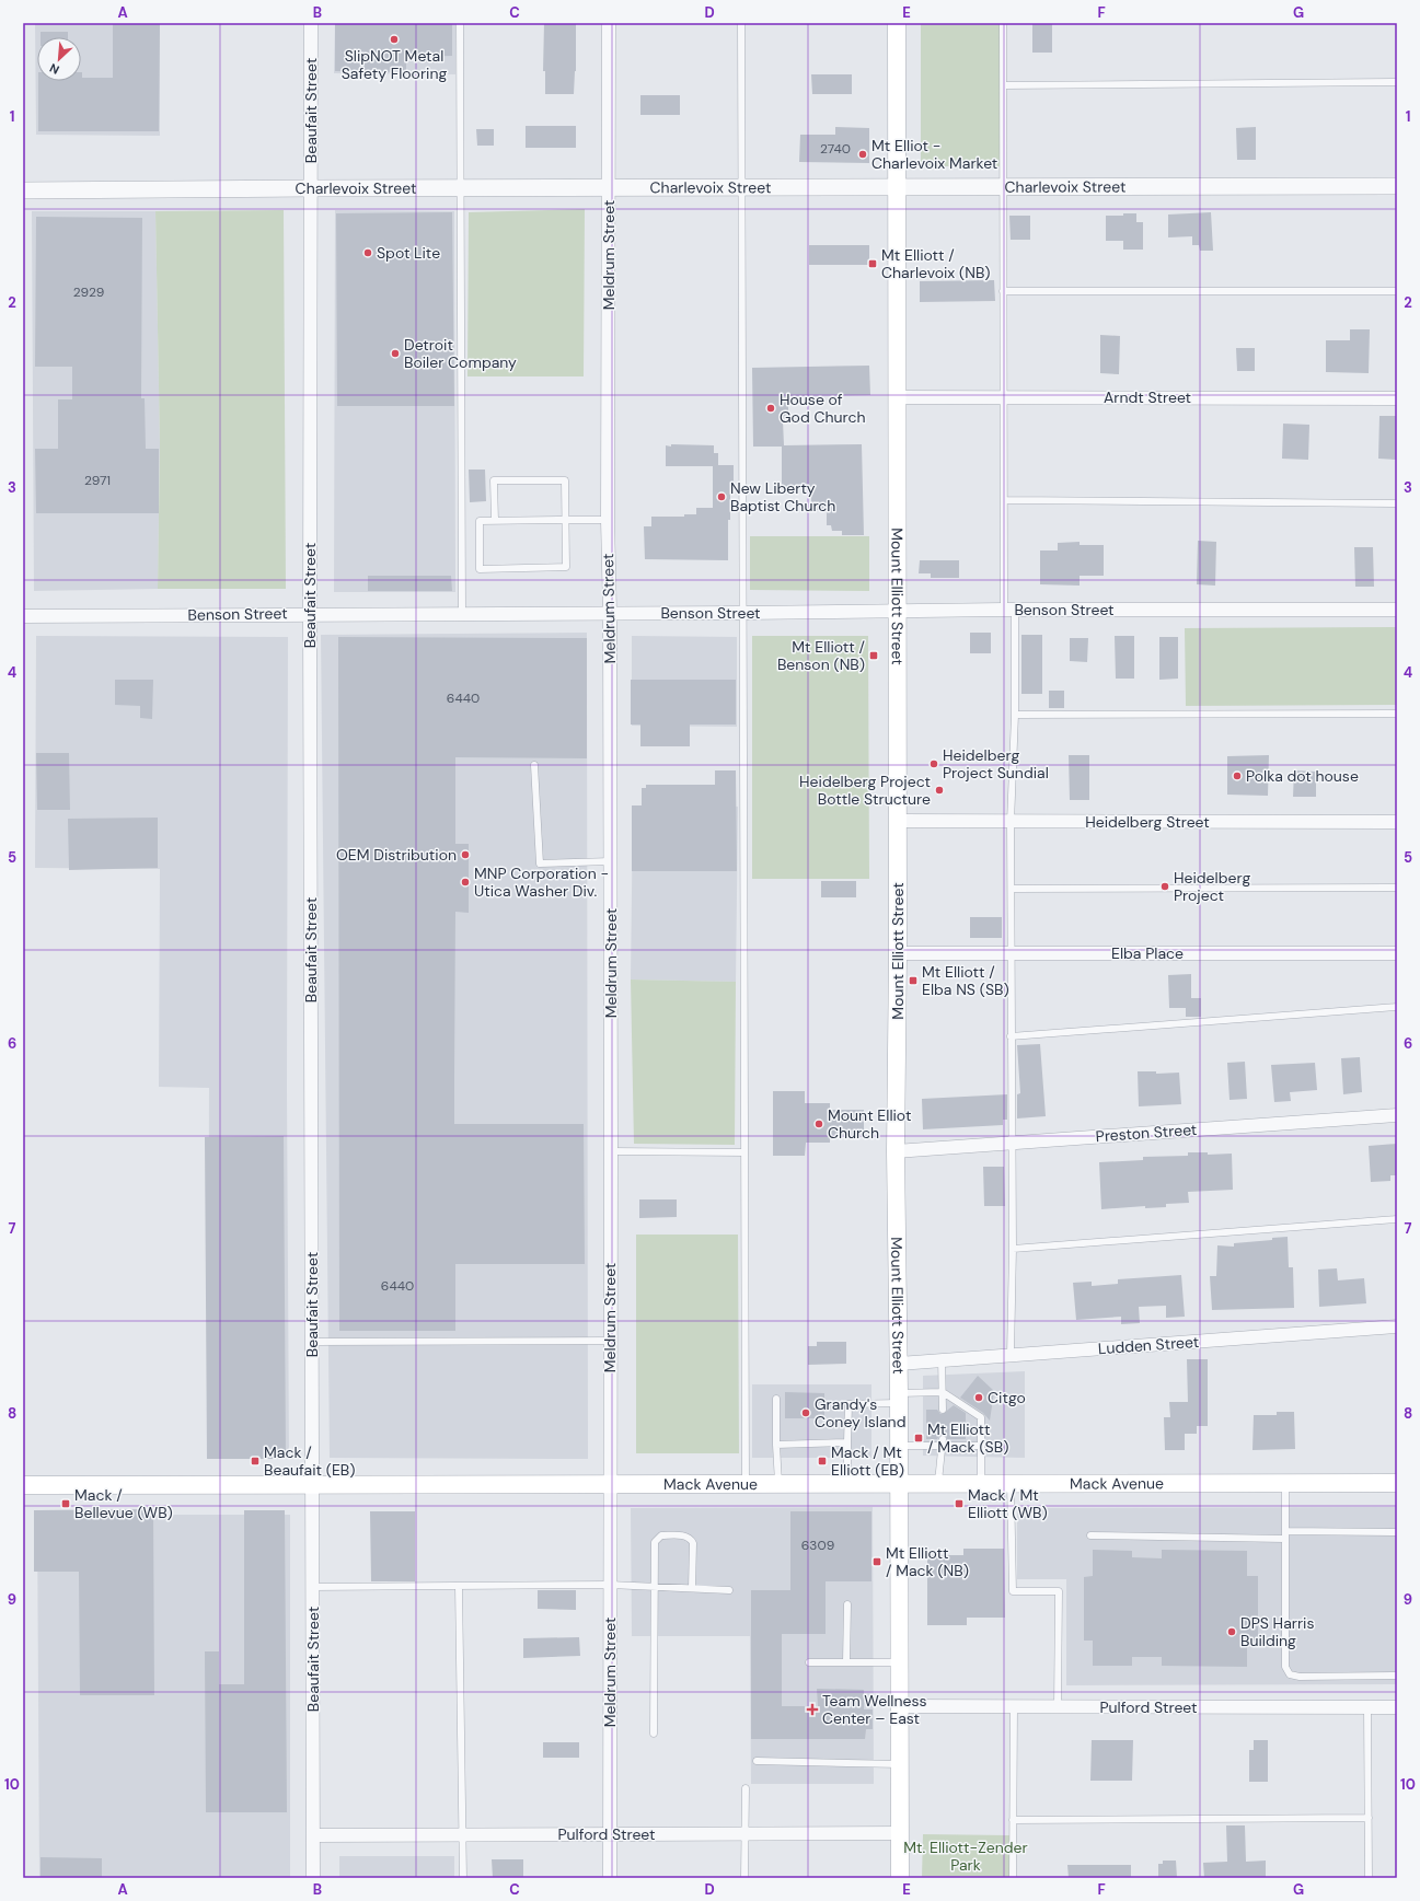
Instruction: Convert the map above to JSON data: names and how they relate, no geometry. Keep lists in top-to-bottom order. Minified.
{"streets":{"main road":["Mount Elliott Street","Mack Avenue"],"street":["Beaufait Street","Charlevoix Street","Meldrum Street","Arndt Street","Benson Street","Heidelberg Street","Elba Place","Preston Street","Ludden Street","Pulford Street"]},"crossings":[["Beaufait Street","Charlevoix Street"],["Beaufait Street","Benson Street"],["Beaufait Street","Mack Avenue"],["Beaufait Street","Pulford Street"],["Charlevoix Street","Meldrum Street"],["Charlevoix Street","Mount Elliott Street"],["Meldrum Street","Benson Street"],["Meldrum Street","Mack Avenue"],["Meldrum Street","Pulford Street"],["Arndt Street","Mount Elliott Street"],["Mount Elliott Street","Benson Street"],["Mount Elliott Street","Heidelberg Street"],["Mount Elliott Street","Elba Place"],["Mount Elliott Street","Preston Street"],["Mount Elliott Street","Ludden Street"],["Mount Elliott Street","Mack Avenue"],["Mount Elliott Street","Pulford Street"]],"parks":["Mt. Elliott-Zender Park"],"places":{"other":["SlipNOT Metal Safety Flooring","Mt Elliot - Charlevoix Market","Spot Lite","Detroit Boiler Company","House of God Church","New Liberty Baptist Church","Heidelberg Project Sundial","Polka dot house","Heidelberg Project Bottle Structure","OEM Distribution","MNP Corporation - Utica Washer Div.","Heidelberg Project","Mount Elliot Church","Citgo","Grandy's Coney Island","DPS Harris Building"],"transit":["Mt Elliott / Charlevoix (NB)","Mt Elliott / Benson (NB)","Mt Elliott / Elba NS (SB)","Mt Elliott / Mack (SB)","Mack / Beaufait (EB)","Mack / Mt Elliott (EB)","Mack / Bellevue (WB)","Mack / Mt Elliott (WB)","Mt Elliott / Mack (NB)"],"health":["Team Wellness Center – East"]},"house_numbers":["2740","2929","2971","6440","6440","6309"],"north":"bottom left","grid":{"columns":["A","B","C","D","E","F","G"],"rows":["1","2","3","4","5","6","7","8","9","10"]}}
